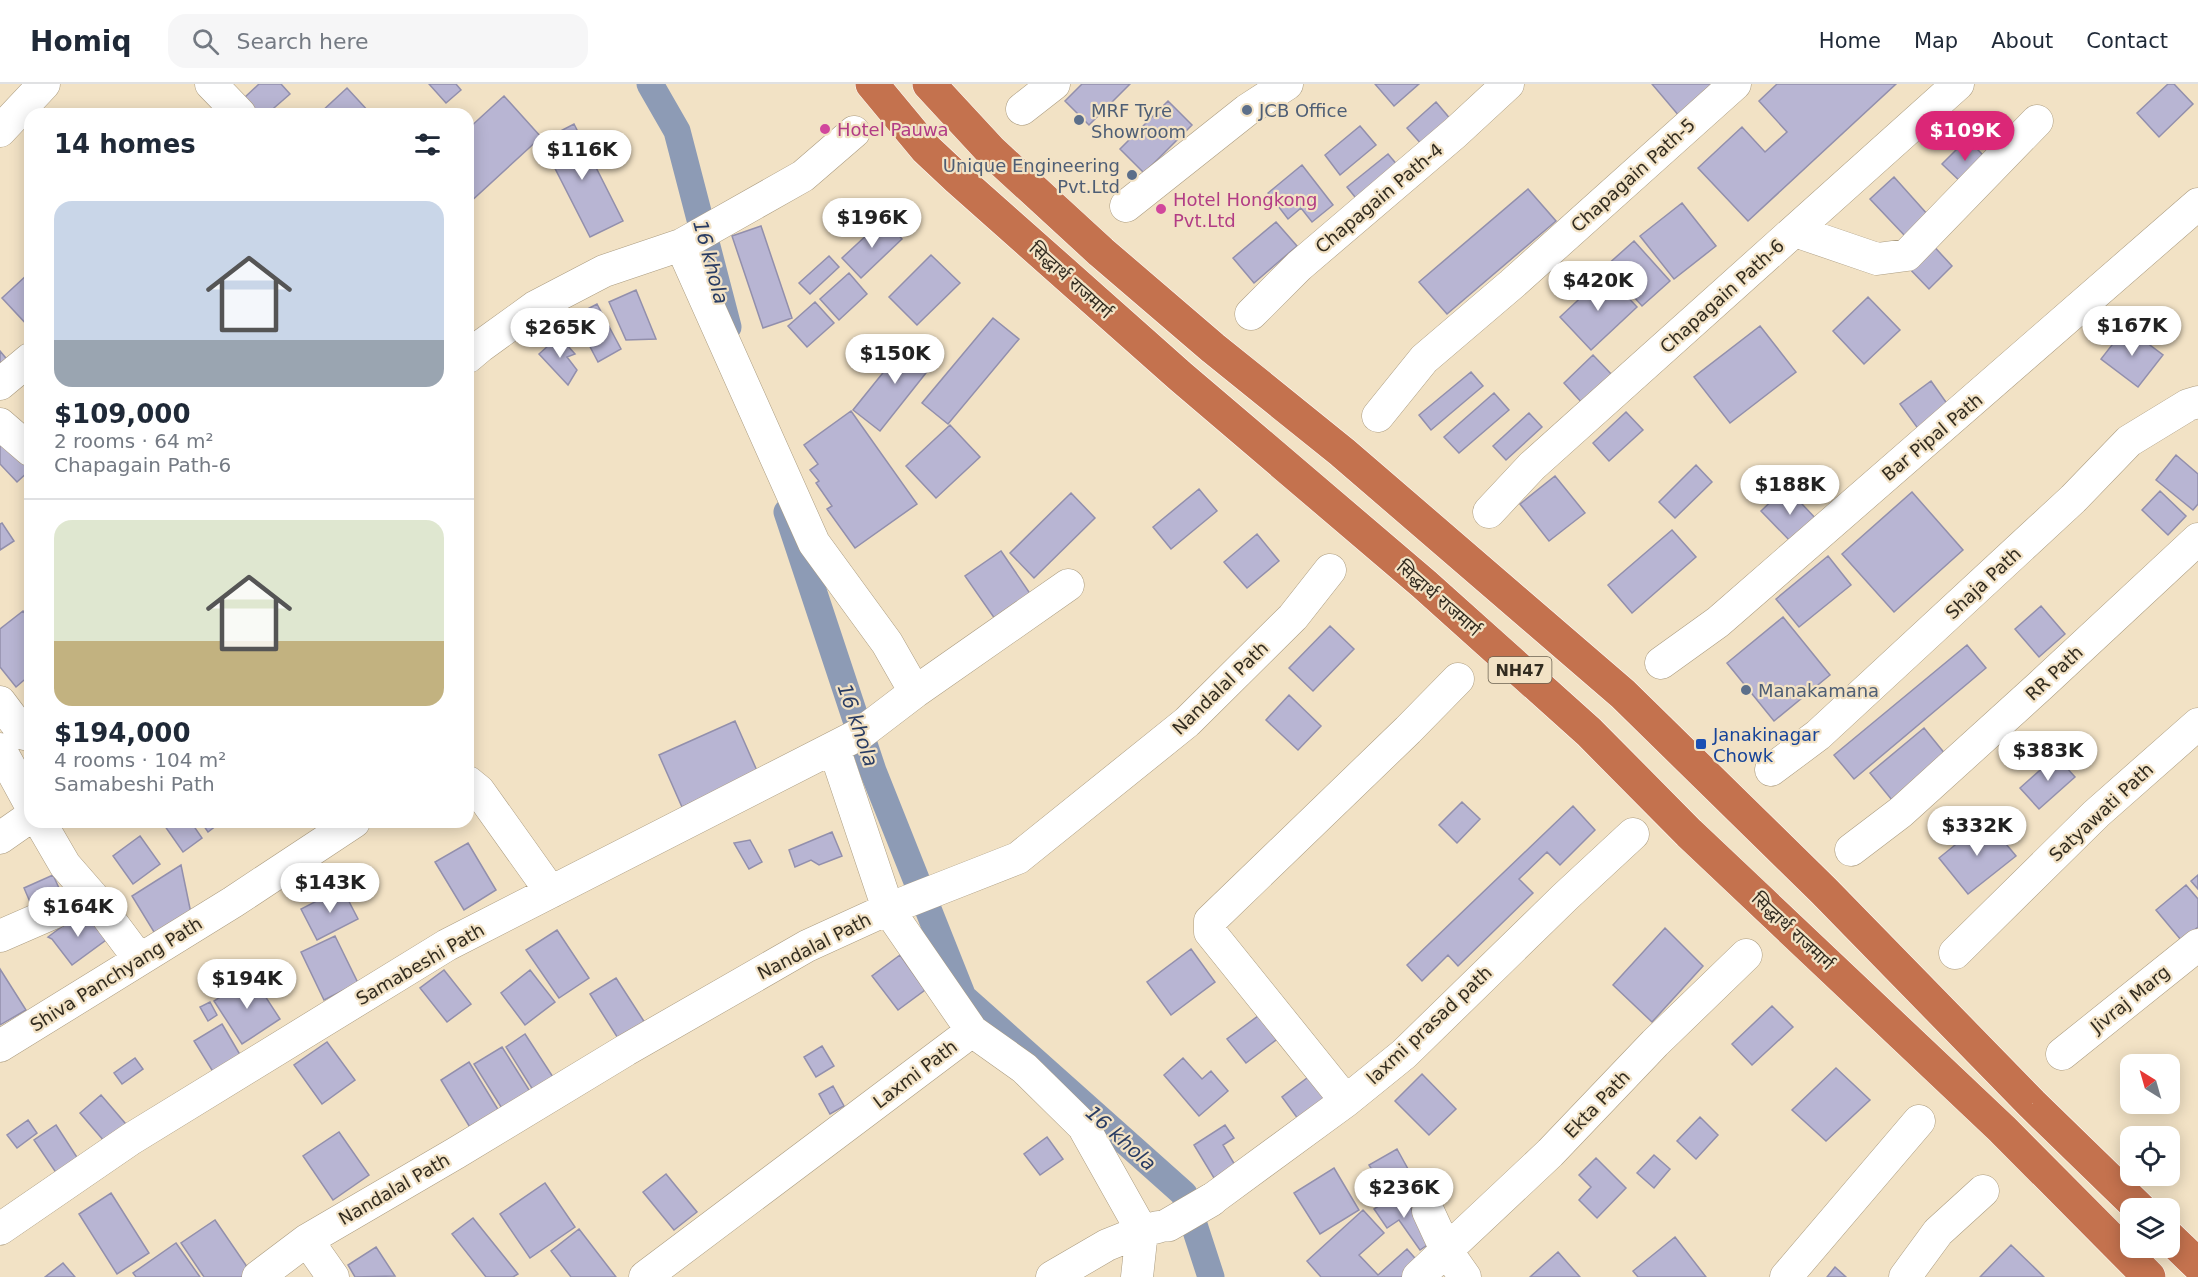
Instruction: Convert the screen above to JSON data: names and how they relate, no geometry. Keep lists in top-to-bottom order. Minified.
{"streets":{"highway":["सिद्धार्थ राजमार्ग","NH47"],"street":["Chapagain Path-5","Chapagain Path-4","Chapagain Path-6","Bar Pipal Path","Shaja Path","RR Path","Nandalal Path","Satyawati Path","Samabeshi Path","Shiva Panchyang Path","Jivraj Marg","laxmi prasad path","Laxmi Path","Ekta Path"]},"water":["16 khola"],"places":{"other":["JCB Office","MRF Tyre Showroom","Hotel Pauwa","Unique Engineering Pvt.Ltd","Hotel Hongkong Pvt.Ltd","Manakamana"],"transit":["Janakinagar Chowk"]},"north":"top left","page":{"header":"Homiq","search":"Search here","nav":["Home","Map","About","Contact"],"heading":"14 homes","price":["$109K","$116K","$196K","$420K","$167K","$265K","$150K","$188K","$383K","$332K","$143K","$164K","$194K","$236K"],"list":[{"name":"$109,000","note":"2 rooms · 64 m² · Chapagain Path-6"},{"name":"$194,000","note":"4 rooms · 104 m² · Samabeshi Path"}]}}
